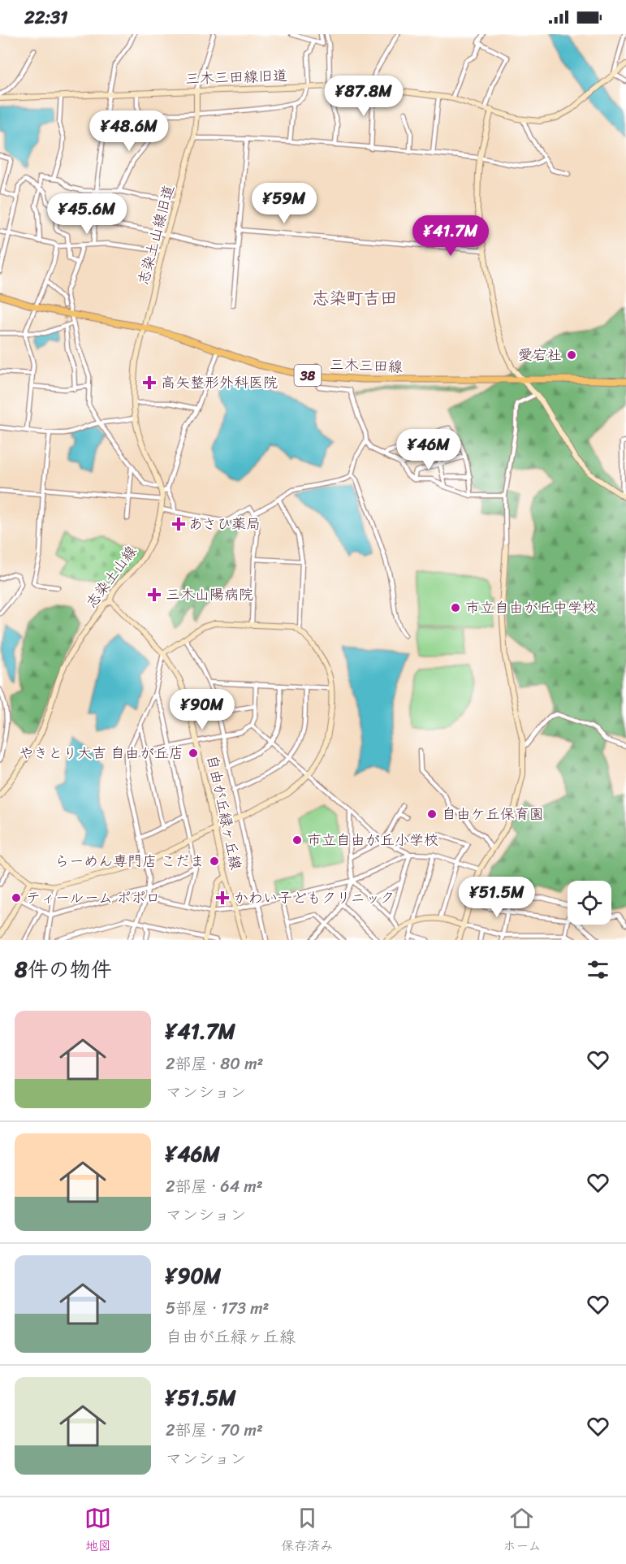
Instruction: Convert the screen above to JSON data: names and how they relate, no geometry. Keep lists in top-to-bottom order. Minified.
{"streets":{"main road":["三木三田線","38"],"street":["三木三田線旧道","志染土山線旧道","志染土山線","自由が丘緑ヶ丘線"]},"crossings":[["三木三田線旧道","志染土山線旧道"],["志染土山線旧道","三木三田線"],["志染土山線旧道","志染土山線"],["三木三田線","志染土山線"],["志染土山線","自由が丘緑ヶ丘線"]],"districts":["志染町吉田"],"places":{"other":["愛宕社","市立自由が丘中学校","やきとり大吉 自由が丘店","自由ケ丘保育園","市立自由が丘小学校","らーめん専門店 こだま","ティールーム ポポロ"],"health":["高矢整形外科医院","あさひ薬局","三木山陽病院","かわい子どもクリニック"]},"page":{"status":"22:31","price":["¥87.8M","¥48.6M","¥59M","¥45.6M","¥41.7M","¥46M","¥90M","¥51.5M"],"heading":"8件の物件","list":[{"name":"¥41.7M","note":"2部屋 · 80 m² · マンション"},{"name":"¥46M","note":"2部屋 · 64 m² · マンション"},{"name":"¥90M","note":"5部屋 · 173 m² · 自由が丘緑ヶ丘線"},{"name":"¥51.5M","note":"2部屋 · 70 m² · マンション"}],"tabs":["地図","保存済み","ホーム"]}}
